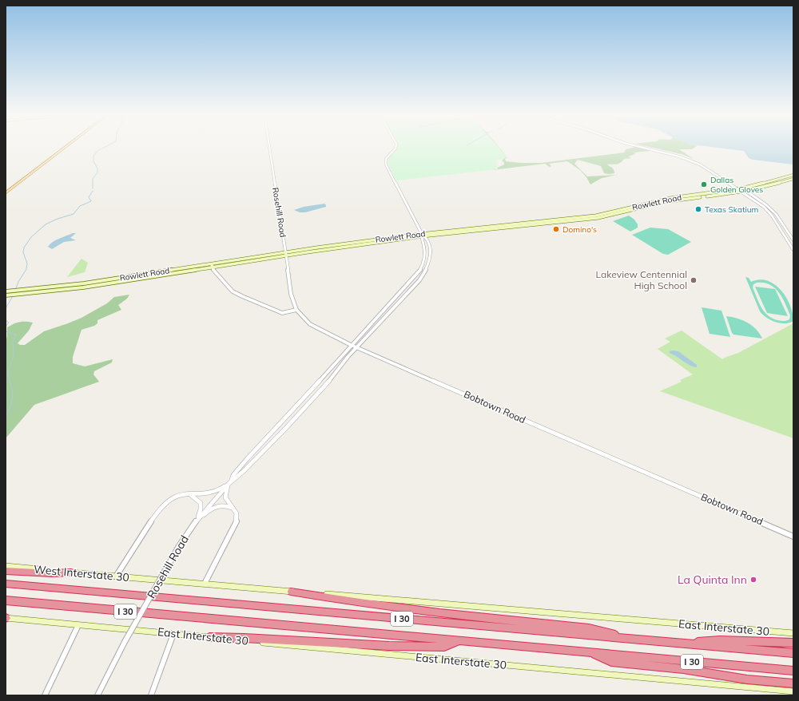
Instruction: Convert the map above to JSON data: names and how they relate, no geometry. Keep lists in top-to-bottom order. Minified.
{"streets":{"highway":["I 30"],"main road":["Rowlett Road","West Interstate 30","East Interstate 30"],"street":["Rosehill Road","Bobtown Road"]},"crossings":[["Rowlett Road","Rosehill Road"],["Rosehill Road","Bobtown Road"],["West Interstate 30","East Interstate 30"]],"places":["Dallas Golden Gloves","Texas Skatium","Domino's","Lakeview Centennial High School","La Quinta Inn"]}
